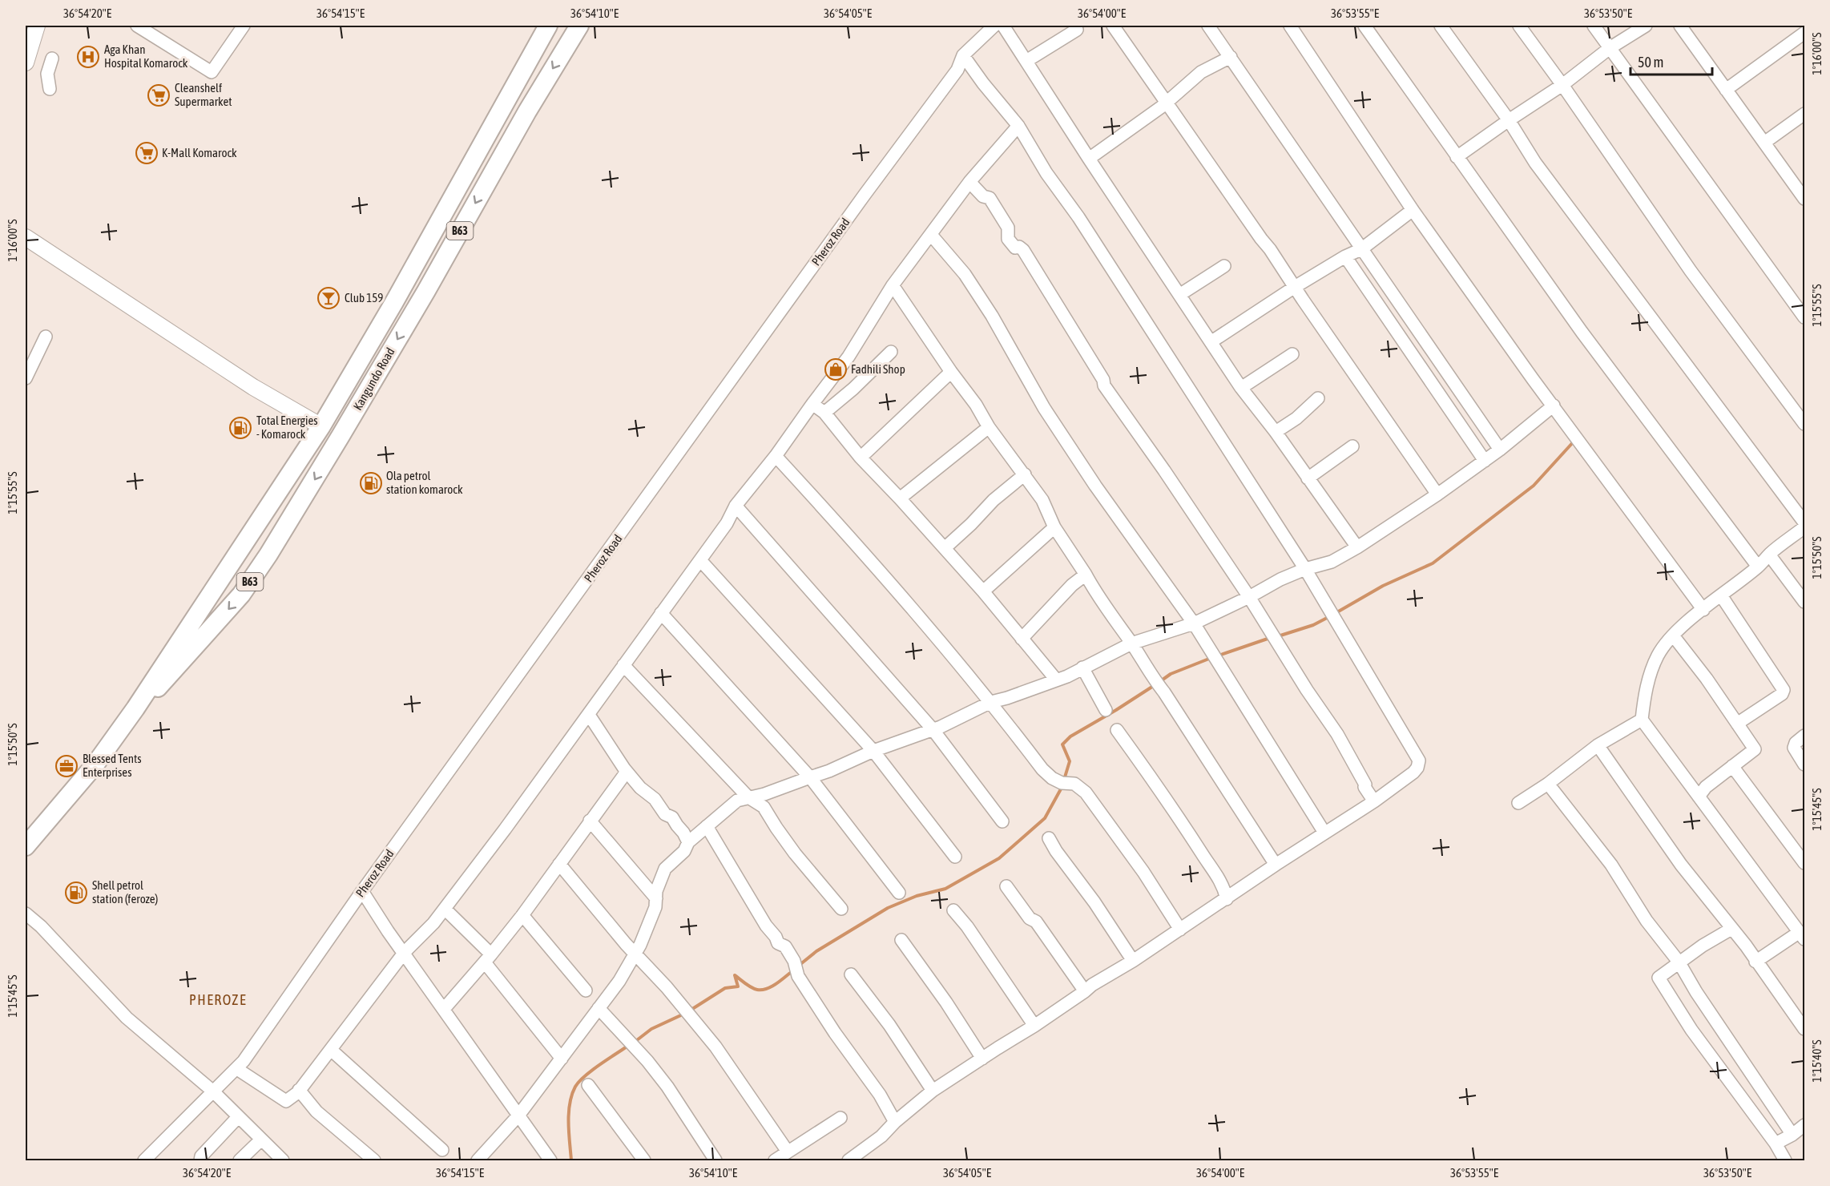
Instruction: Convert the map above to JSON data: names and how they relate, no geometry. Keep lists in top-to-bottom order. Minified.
{"streets":{"highway":["B63","Kangundo Road"],"street":["Pheroz Road"]},"districts":["PHEROZE"],"places":{"hospital":["Aga Khan Hospital Komarock"],"supermarket":["Cleanshelf Supermarket","K-Mall Komarock"],"bar":["Club 159"],"shop":["Fadhili Shop"],"fuel station":["Total Energies - Komarock","Ola petrol station komarock","Shell petrol station (feroze)"],"office":["Blessed Tents Enterprises"]},"scale_bar":"50 m","coordinates":["36°54'20\"E","36°54'15\"E","36°54'10\"E","36°54'05\"E","36°54'00\"E","36°53'55\"E","36°53'50\"E","1°16'00\"S","1°15'55\"S","1°15'50\"S","1°15'45\"S","1°15'40\"S"]}
